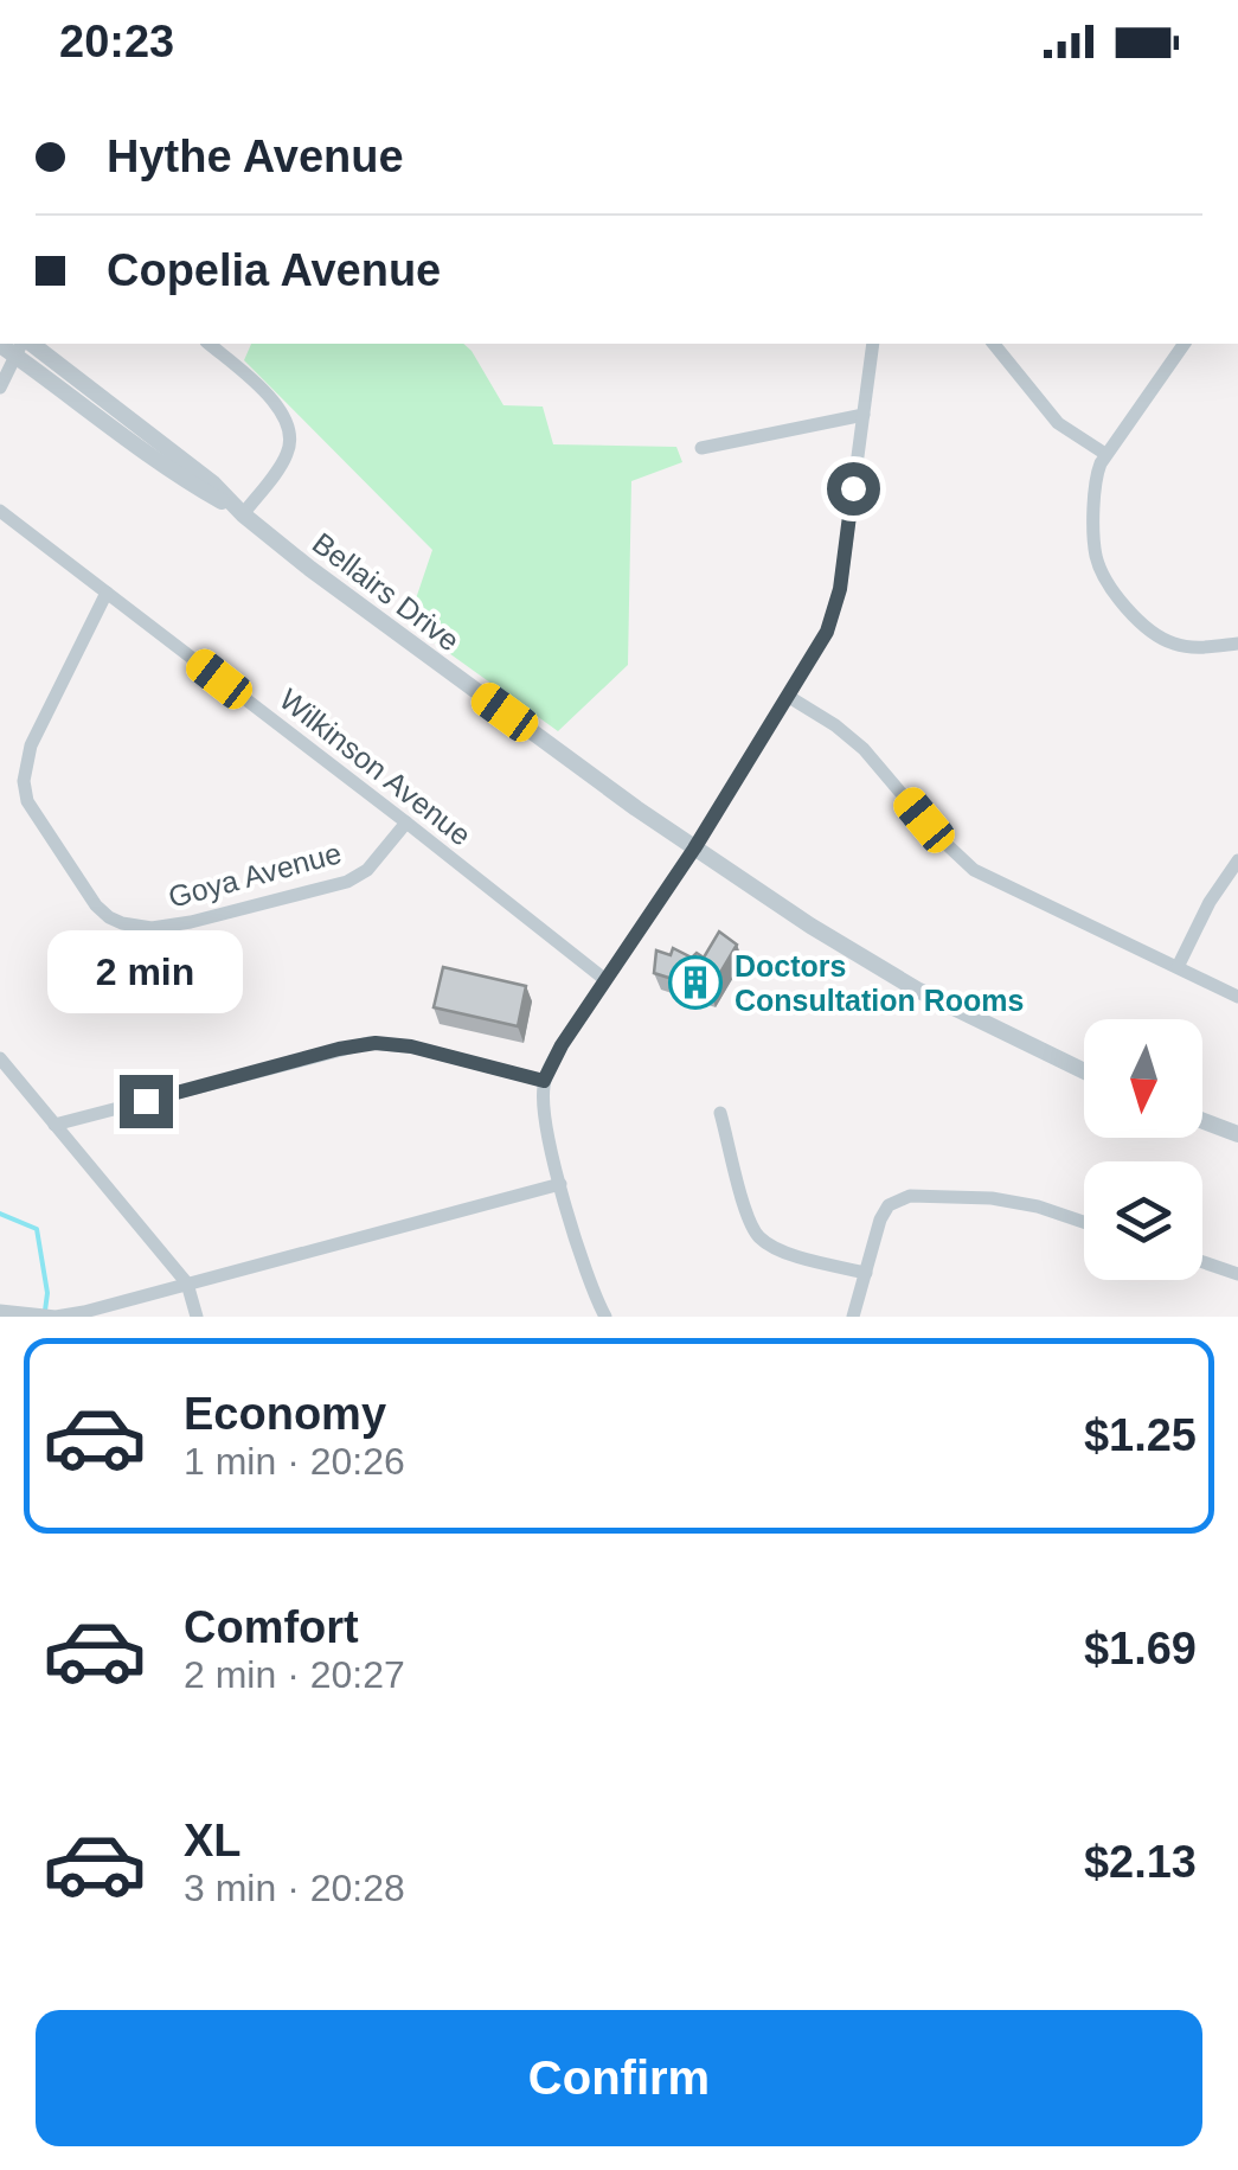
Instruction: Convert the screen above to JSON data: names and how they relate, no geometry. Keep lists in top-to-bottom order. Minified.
{"streets":{"street":["Bellairs Drive","Wilkinson Avenue","Goya Avenue"]},"crossings":[["Wilkinson Avenue","Goya Avenue"]],"places":{"building":["Doctors Consultation Rooms"]},"north":"bottom","page":{"status":"20:23","banner":["Hythe Avenue","Copelia Avenue"],"bubble":"2 min","list":[{"name":"Economy","note":"1 min · 20:26","value":"$1.25"},{"name":"Comfort","note":"2 min · 20:27","value":"$1.69"},{"name":"XL","note":"3 min · 20:28","value":"$2.13"}],"buttons":"Confirm"}}
